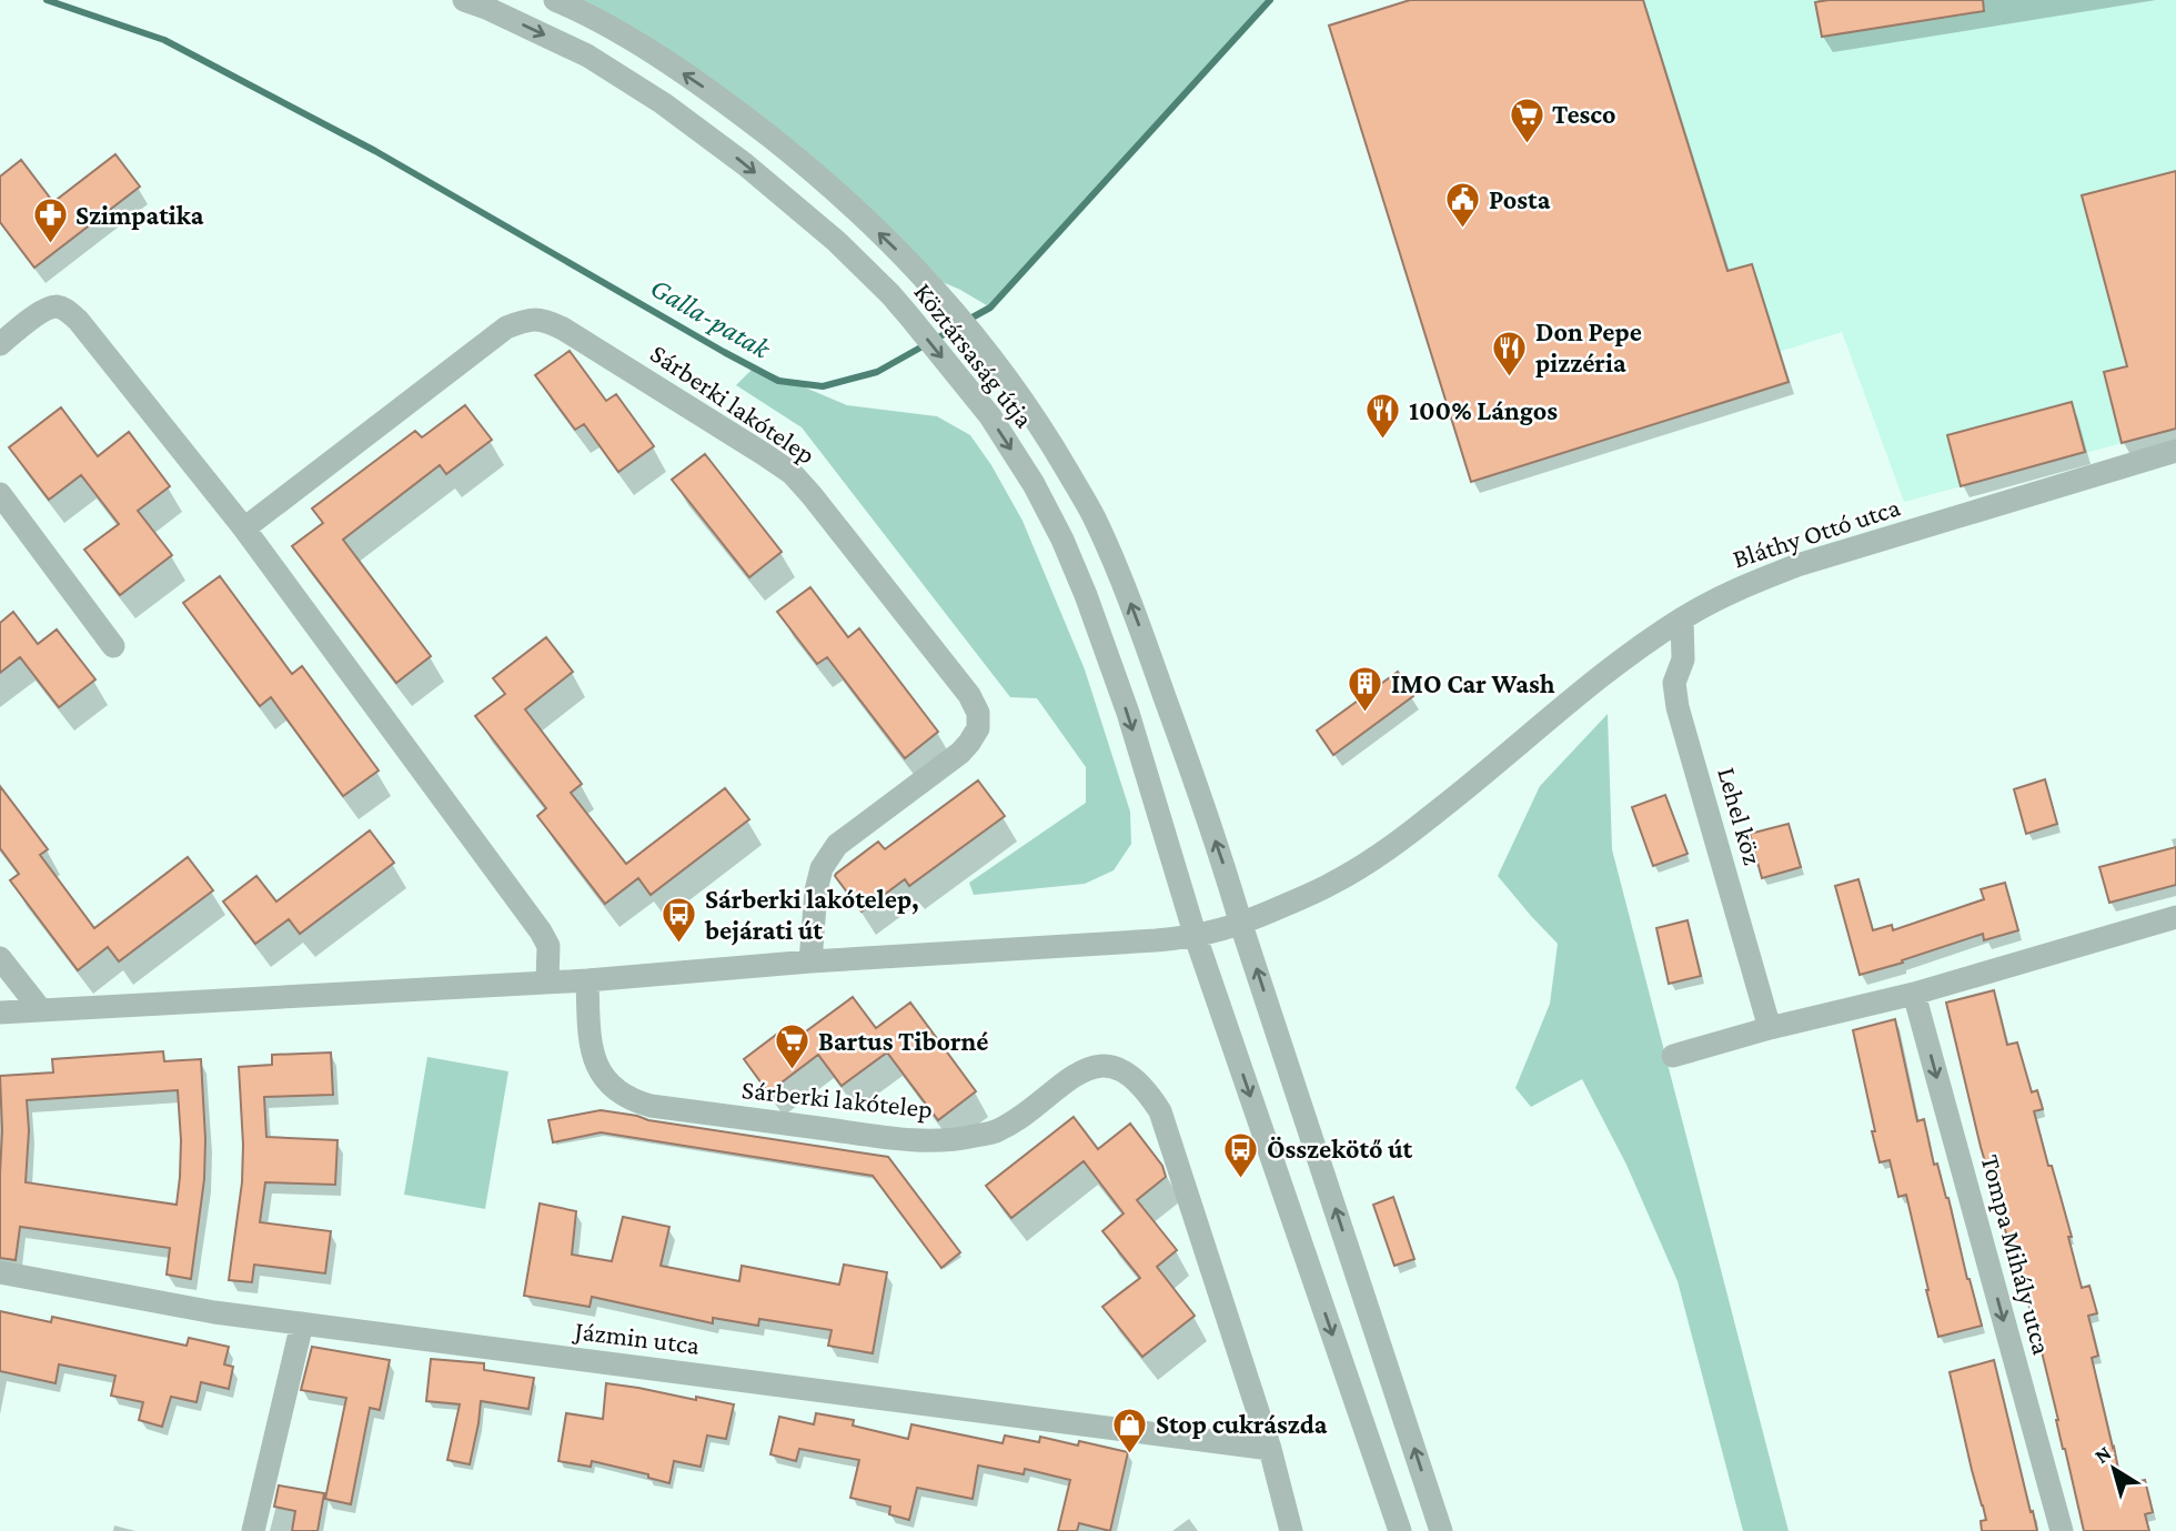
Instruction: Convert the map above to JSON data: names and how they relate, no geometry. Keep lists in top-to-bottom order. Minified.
{"streets":{"street":["Köztársaság útja","Sárberki lakótelep","Bláthy Ottó utca","Lehel köz","Tompa Mihály utca","Jázmin utca"]},"crossings":[["Köztársaság útja","Bláthy Ottó utca"],["Sárberki lakótelep","Bláthy Ottó utca"],["Sárberki lakótelep","Jázmin utca"],["Bláthy Ottó utca","Lehel köz"]],"one_way":["Tompa Mihály utca"],"water":["Galla-patak"],"places":{"supermarket":["Tesco","Bartus Tiborné"],"public building":["Posta"],"pharmacy":["Szimpatika"],"restaurant":["Don Pepe pizzéria","100% Lángos"],"building":["IMO Car Wash"],"bus stop":["Sárberki lakótelep, bejárati út","Összekötő út"],"shop":["Stop cukrászda"]},"north":"top left"}
